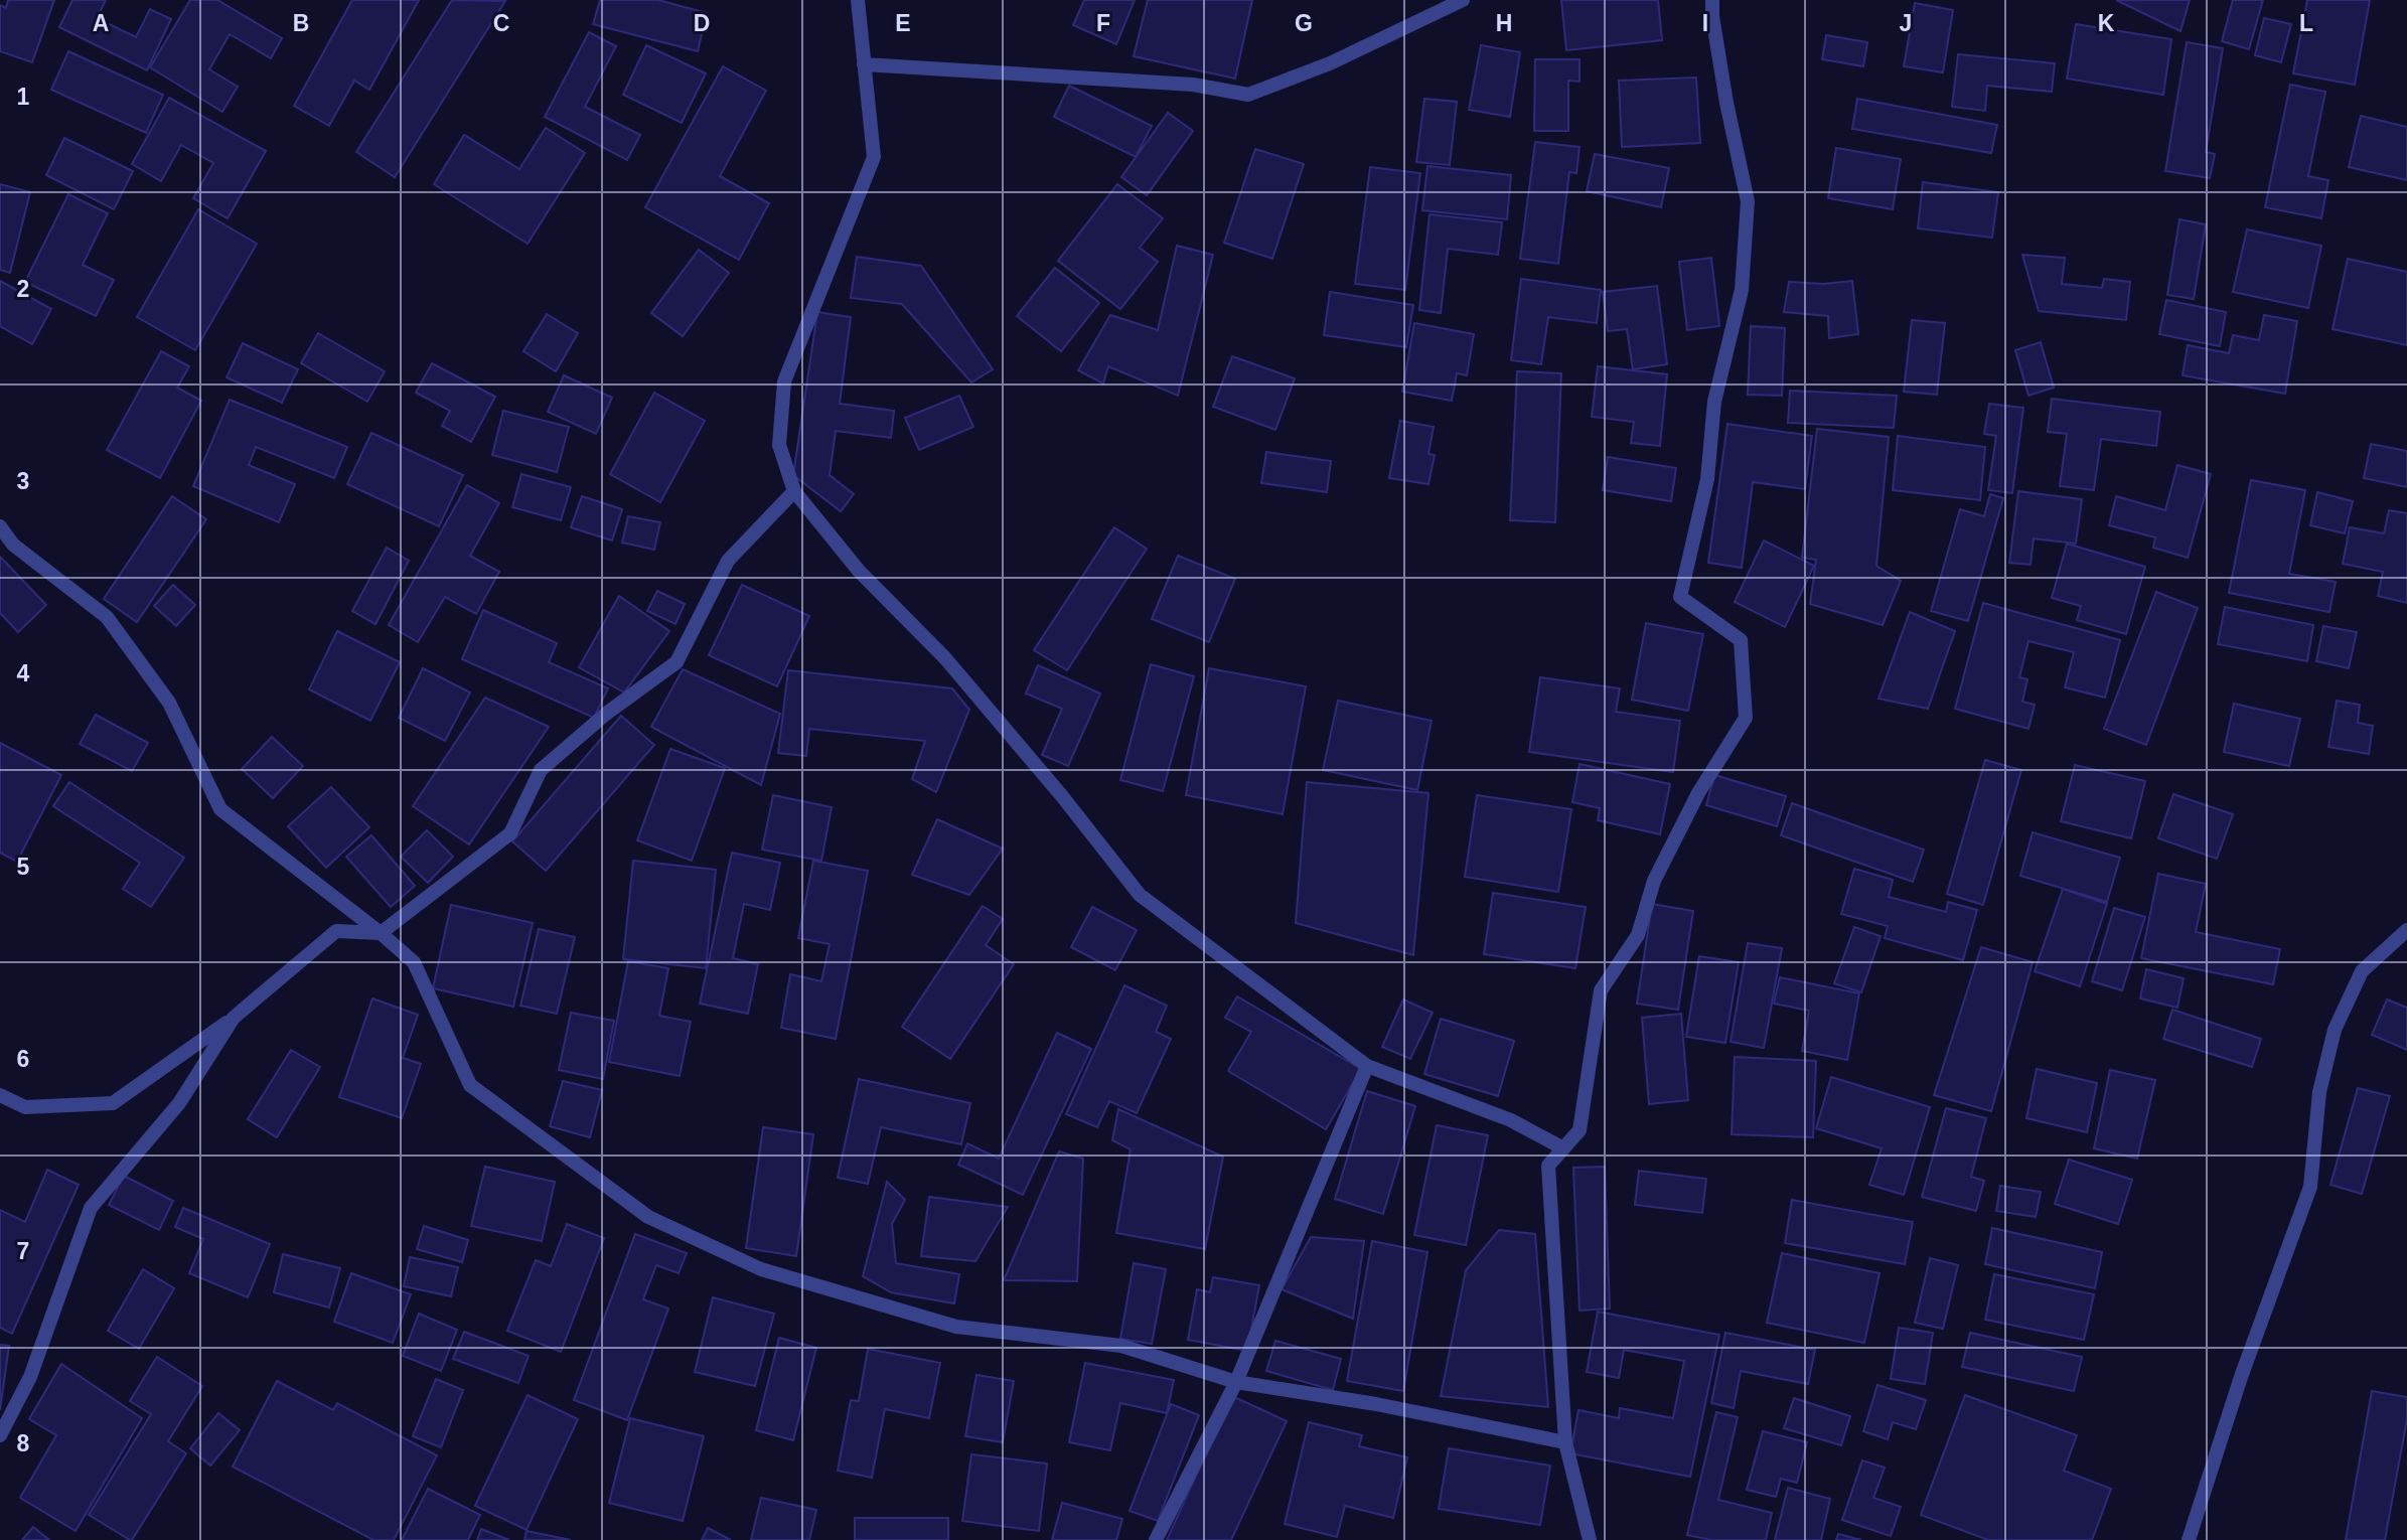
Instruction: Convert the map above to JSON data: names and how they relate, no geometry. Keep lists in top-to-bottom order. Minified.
{"grid":{"columns":["A","B","C","D","E","F","G","H","I","J","K","L"],"rows":["1","2","3","4","5","6","7","8"]}}
